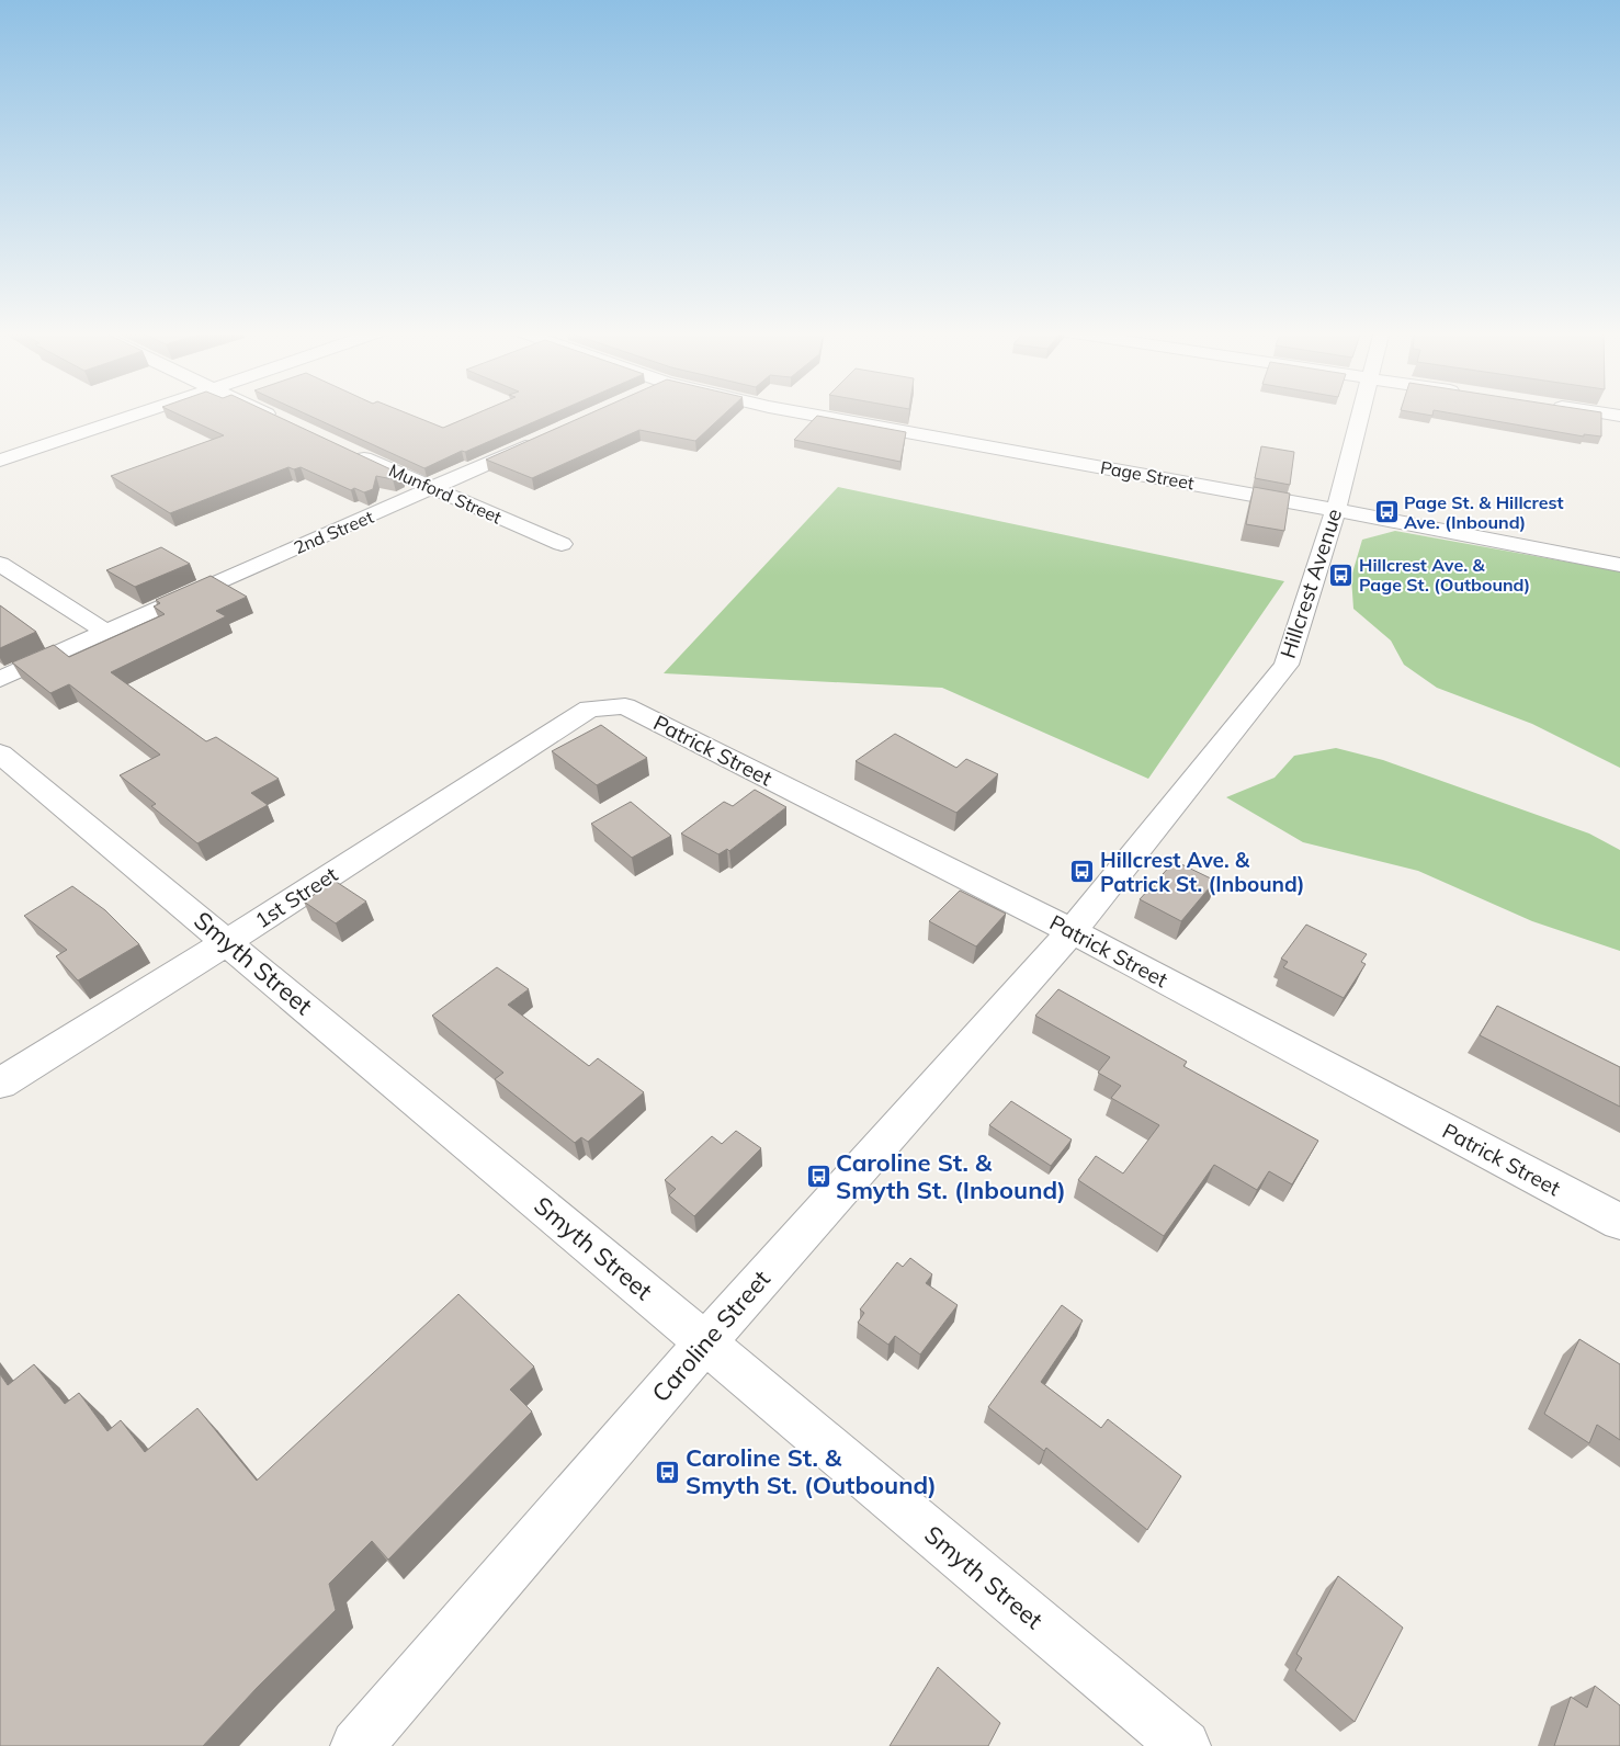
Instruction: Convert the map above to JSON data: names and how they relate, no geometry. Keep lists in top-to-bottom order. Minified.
{"streets":{"street":["Page Street","Munford Street","2nd Street","Hillcrest Avenue","Patrick Street","1st Street","Smyth Street","Caroline Street"]},"crossings":[["Page Street","Hillcrest Avenue"],["Munford Street","2nd Street"],["Hillcrest Avenue","Patrick Street"],["Hillcrest Avenue","Caroline Street"],["Patrick Street","1st Street"],["Patrick Street","Caroline Street"],["1st Street","Smyth Street"],["Smyth Street","Caroline Street"]],"places":{"bus stop":["Page St. & Hillcrest Ave. (Inbound)","Hillcrest Ave. & Page St. (Outbound)","Hillcrest Ave. & Patrick St. (Inbound)","Caroline St. & Smyth St. (Inbound)","Caroline St. & Smyth St. (Outbound)"]}}
